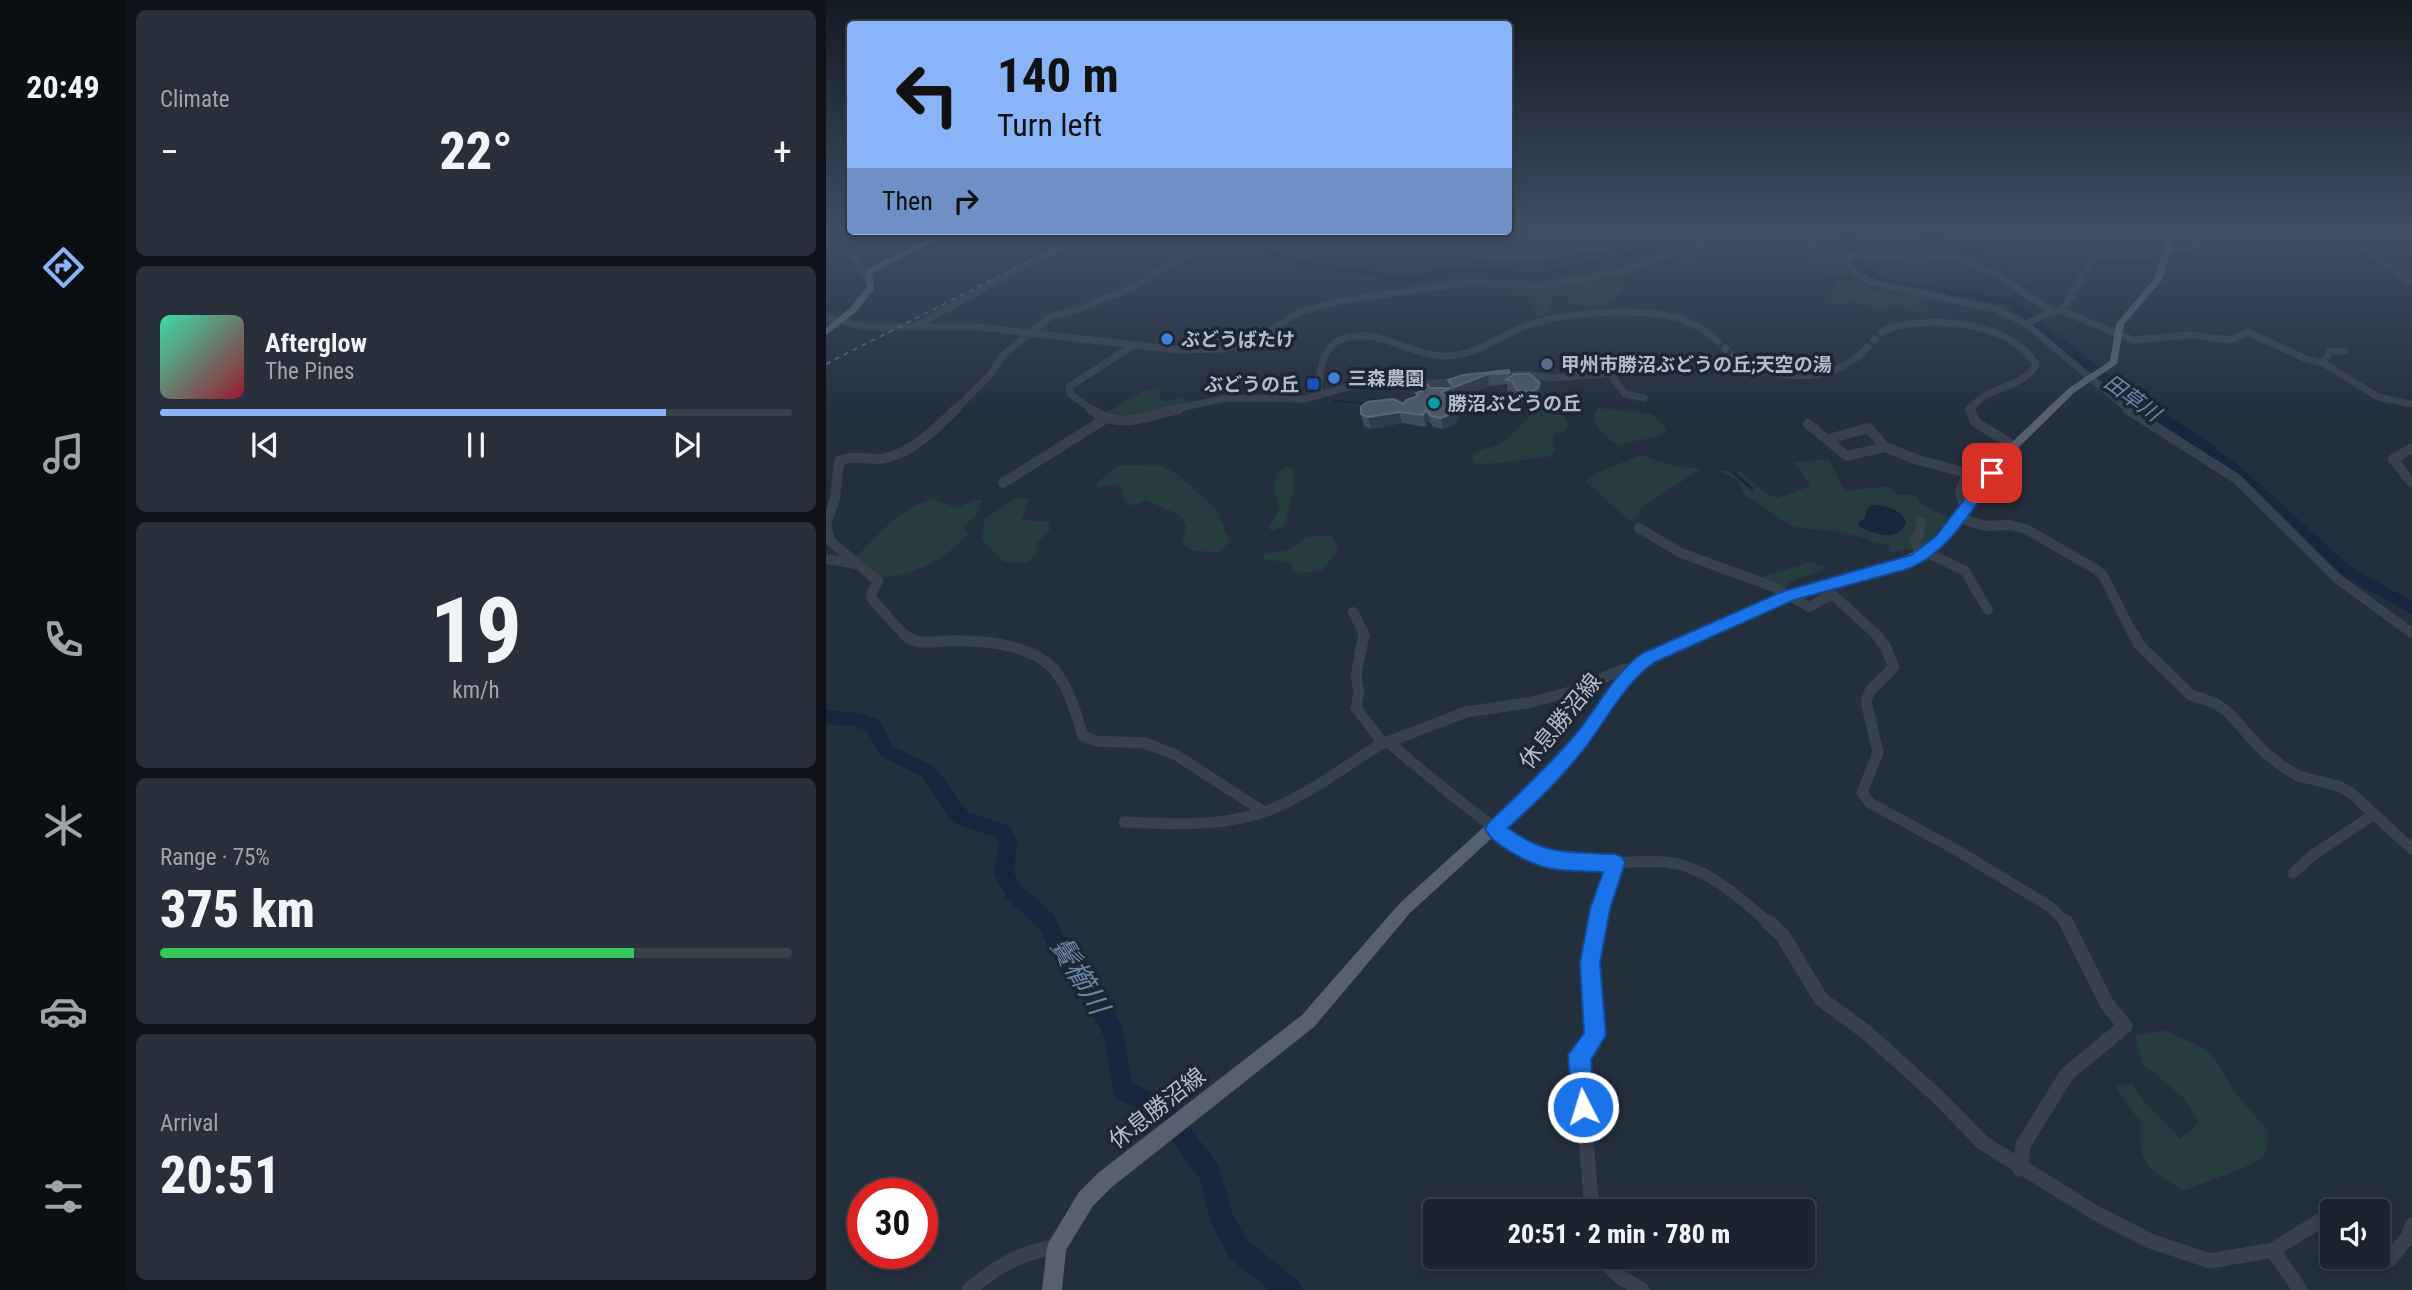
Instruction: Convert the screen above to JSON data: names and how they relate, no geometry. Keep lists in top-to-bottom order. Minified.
{"streets":{"main road":["休息勝沼線"]},"water":["田草川","鬢櫛川"],"places":{"other":["ぶどうばたけ","甲州市勝沼ぶどうの丘;天空の湯","三森農園","勝沼ぶどうの丘"],"transit":["ぶどうの丘"]},"page":{"tabs":"20:49","tile":["Climate",["19","km/h"],["Range · 75%","375 km"],["Arrival","20:51"]],"turn":["140 m","Turn left"],"heat":["−","22°","+"],"then":"Then","song":["Afterglow","The Pines"],"limit":"30","trip":"20:51 · 2 min · 780 m"}}
